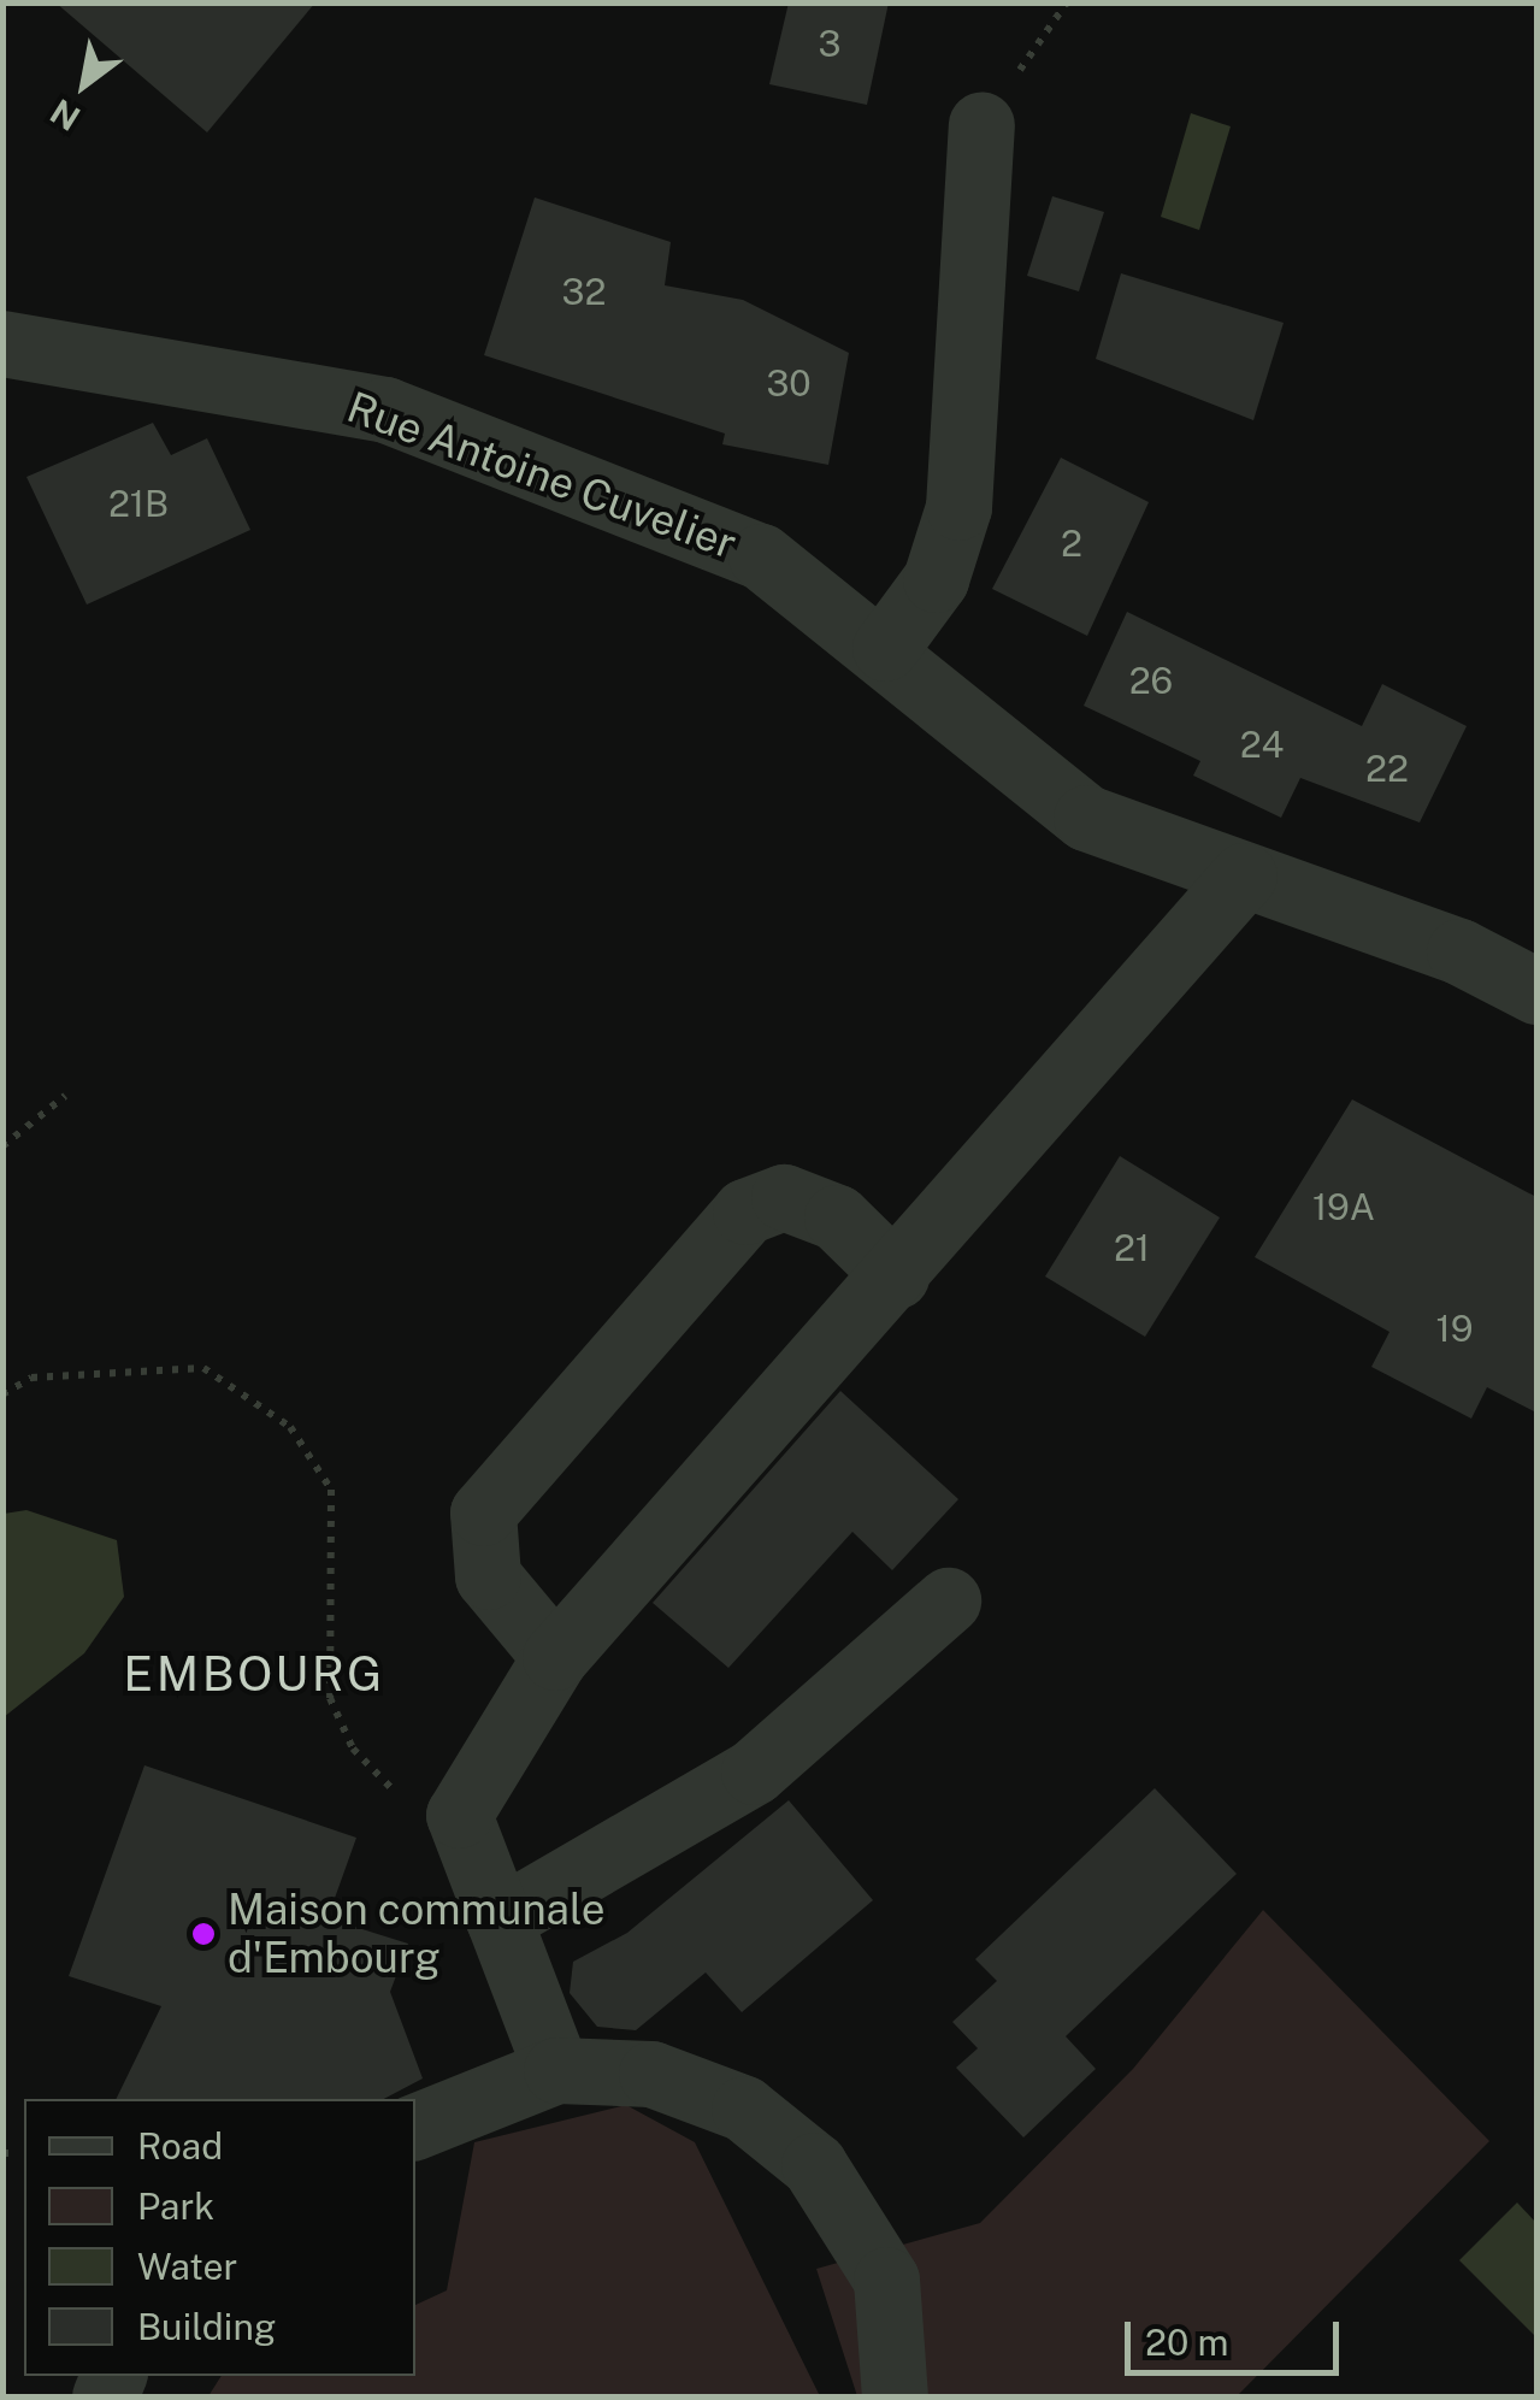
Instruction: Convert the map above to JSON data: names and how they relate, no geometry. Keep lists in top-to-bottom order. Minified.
{"streets":{"street":["Rue Antoine Cuvelier"]},"districts":["EMBOURG"],"places":["Maison communale d'Embourg"],"house_numbers":["3","32","30","21B","2","26","24","22","19A","21","19"],"legend":["Road","Park","Water","Building"],"scale_bar":"20 m","north":"bottom left"}
